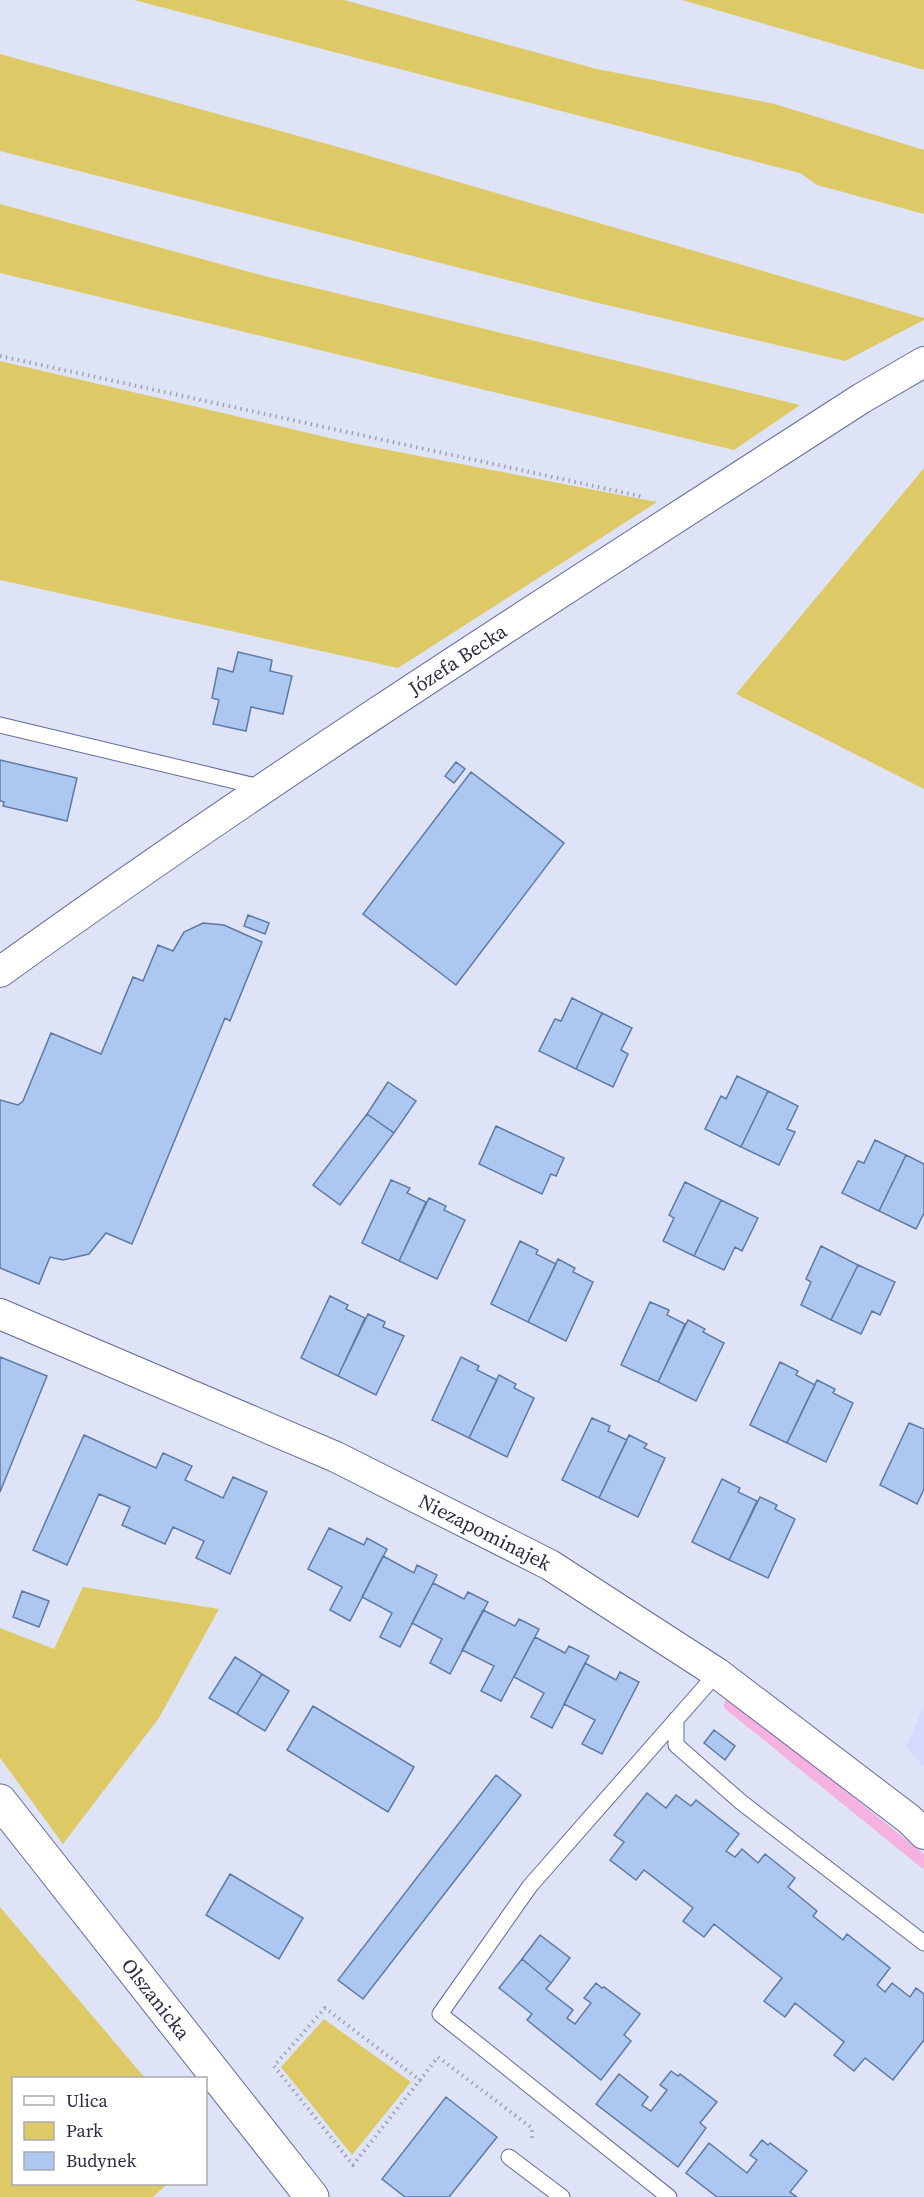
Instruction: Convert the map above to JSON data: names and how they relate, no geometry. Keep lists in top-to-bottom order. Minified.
{"streets":{"street":["Józefa Becka","Niezapominajek","Olszanicka"]},"legend":["Ulica","Park","Budynek"]}
